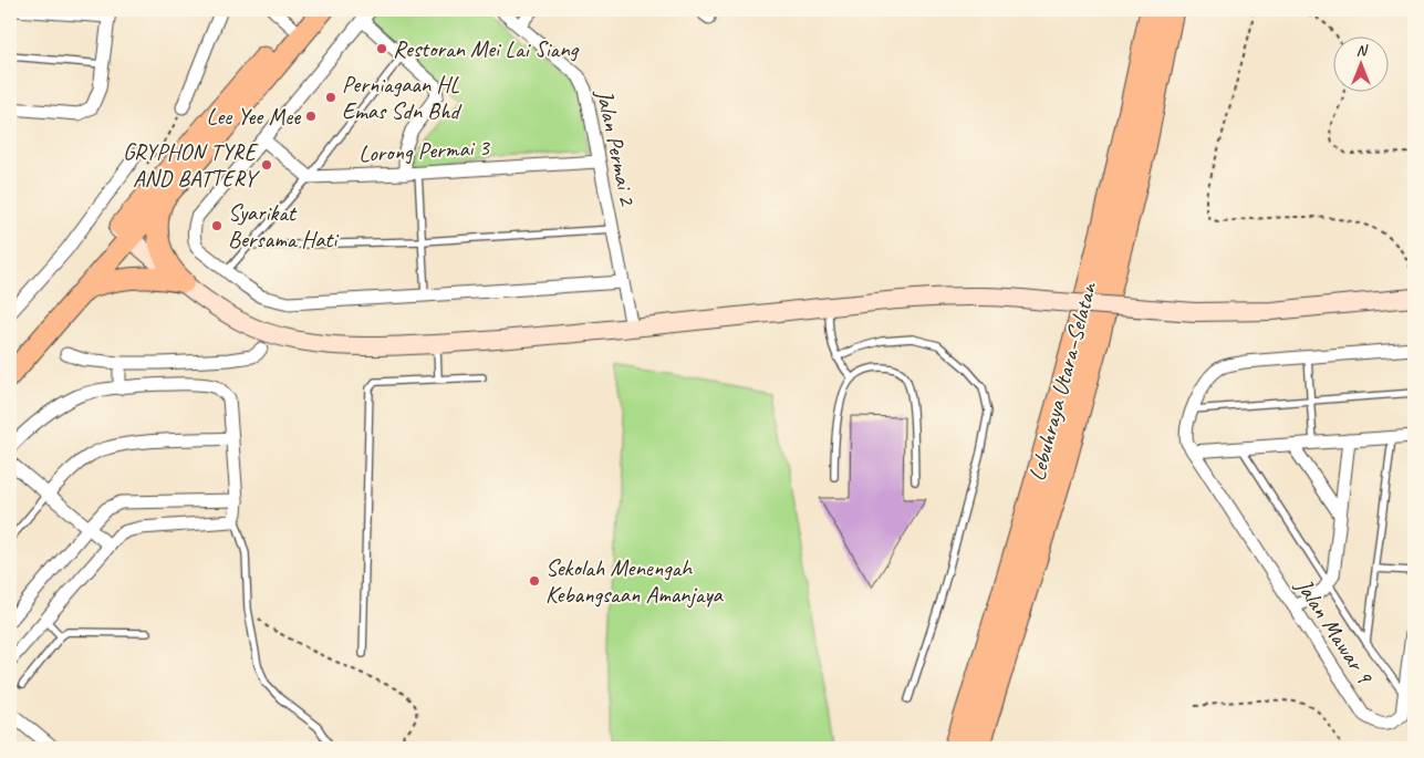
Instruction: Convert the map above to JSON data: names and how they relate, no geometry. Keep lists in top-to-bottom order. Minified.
{"streets":{"highway":["Lebuhraya Utara–Selatan"],"street":["Jalan Permai 2","Lorong Permai 3","Jalan Mawar 9"]},"crossings":[["Jalan Permai 2","Lorong Permai 3"]],"places":["Restoran Mei Lai Siang","Perniagaan HL Emas Sdn Bhd","Lee Yee Mee","GRYPHON TYRE AND BATTERY","Syarikat Bersama Hati","Sekolah Menengah Kebangsaan Amanjaya"],"north":"top"}
